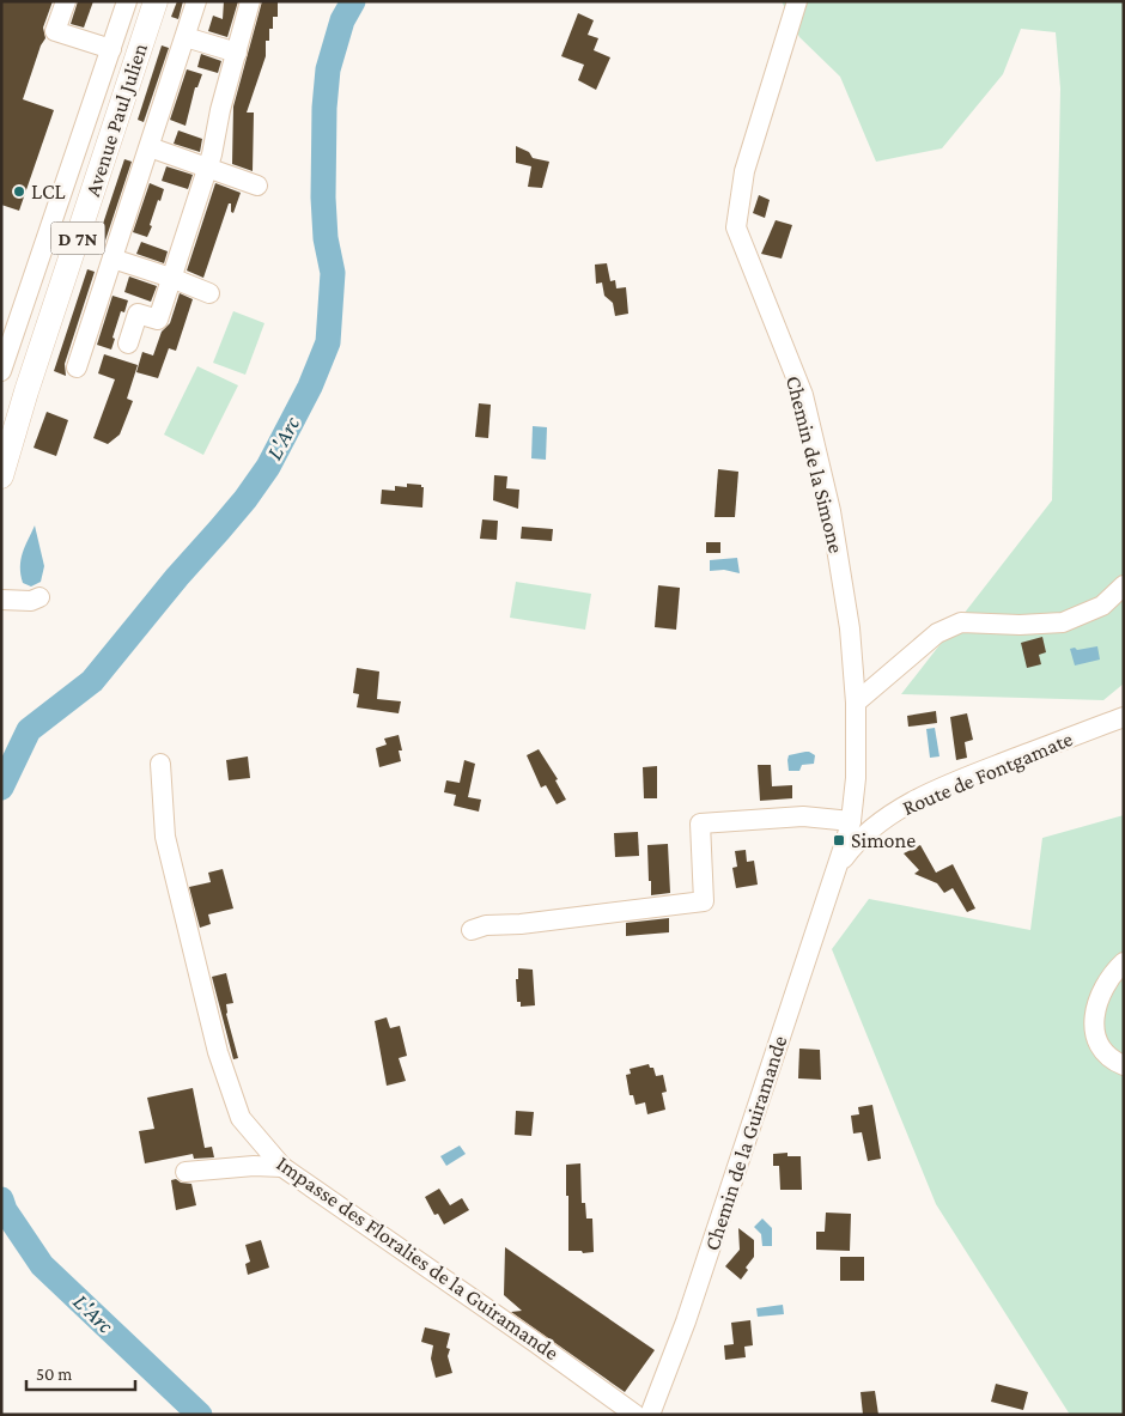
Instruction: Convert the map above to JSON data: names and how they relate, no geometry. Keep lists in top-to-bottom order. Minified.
{"streets":{"main road":["Avenue Paul Julien","D 7N"],"street":["Chemin de la Simone","Route de Fontgamate","Chemin de la Guiramande","Impasse des Floralies de la Guiramande"]},"crossings":[["Chemin de la Simone","Route de Fontgamate"],["Chemin de la Simone","Chemin de la Guiramande"],["Route de Fontgamate","Chemin de la Guiramande"]],"water":["L'Arc"],"places":{"other":["LCL"],"transit":["Simone"]},"scale_bar":"50 m"}
